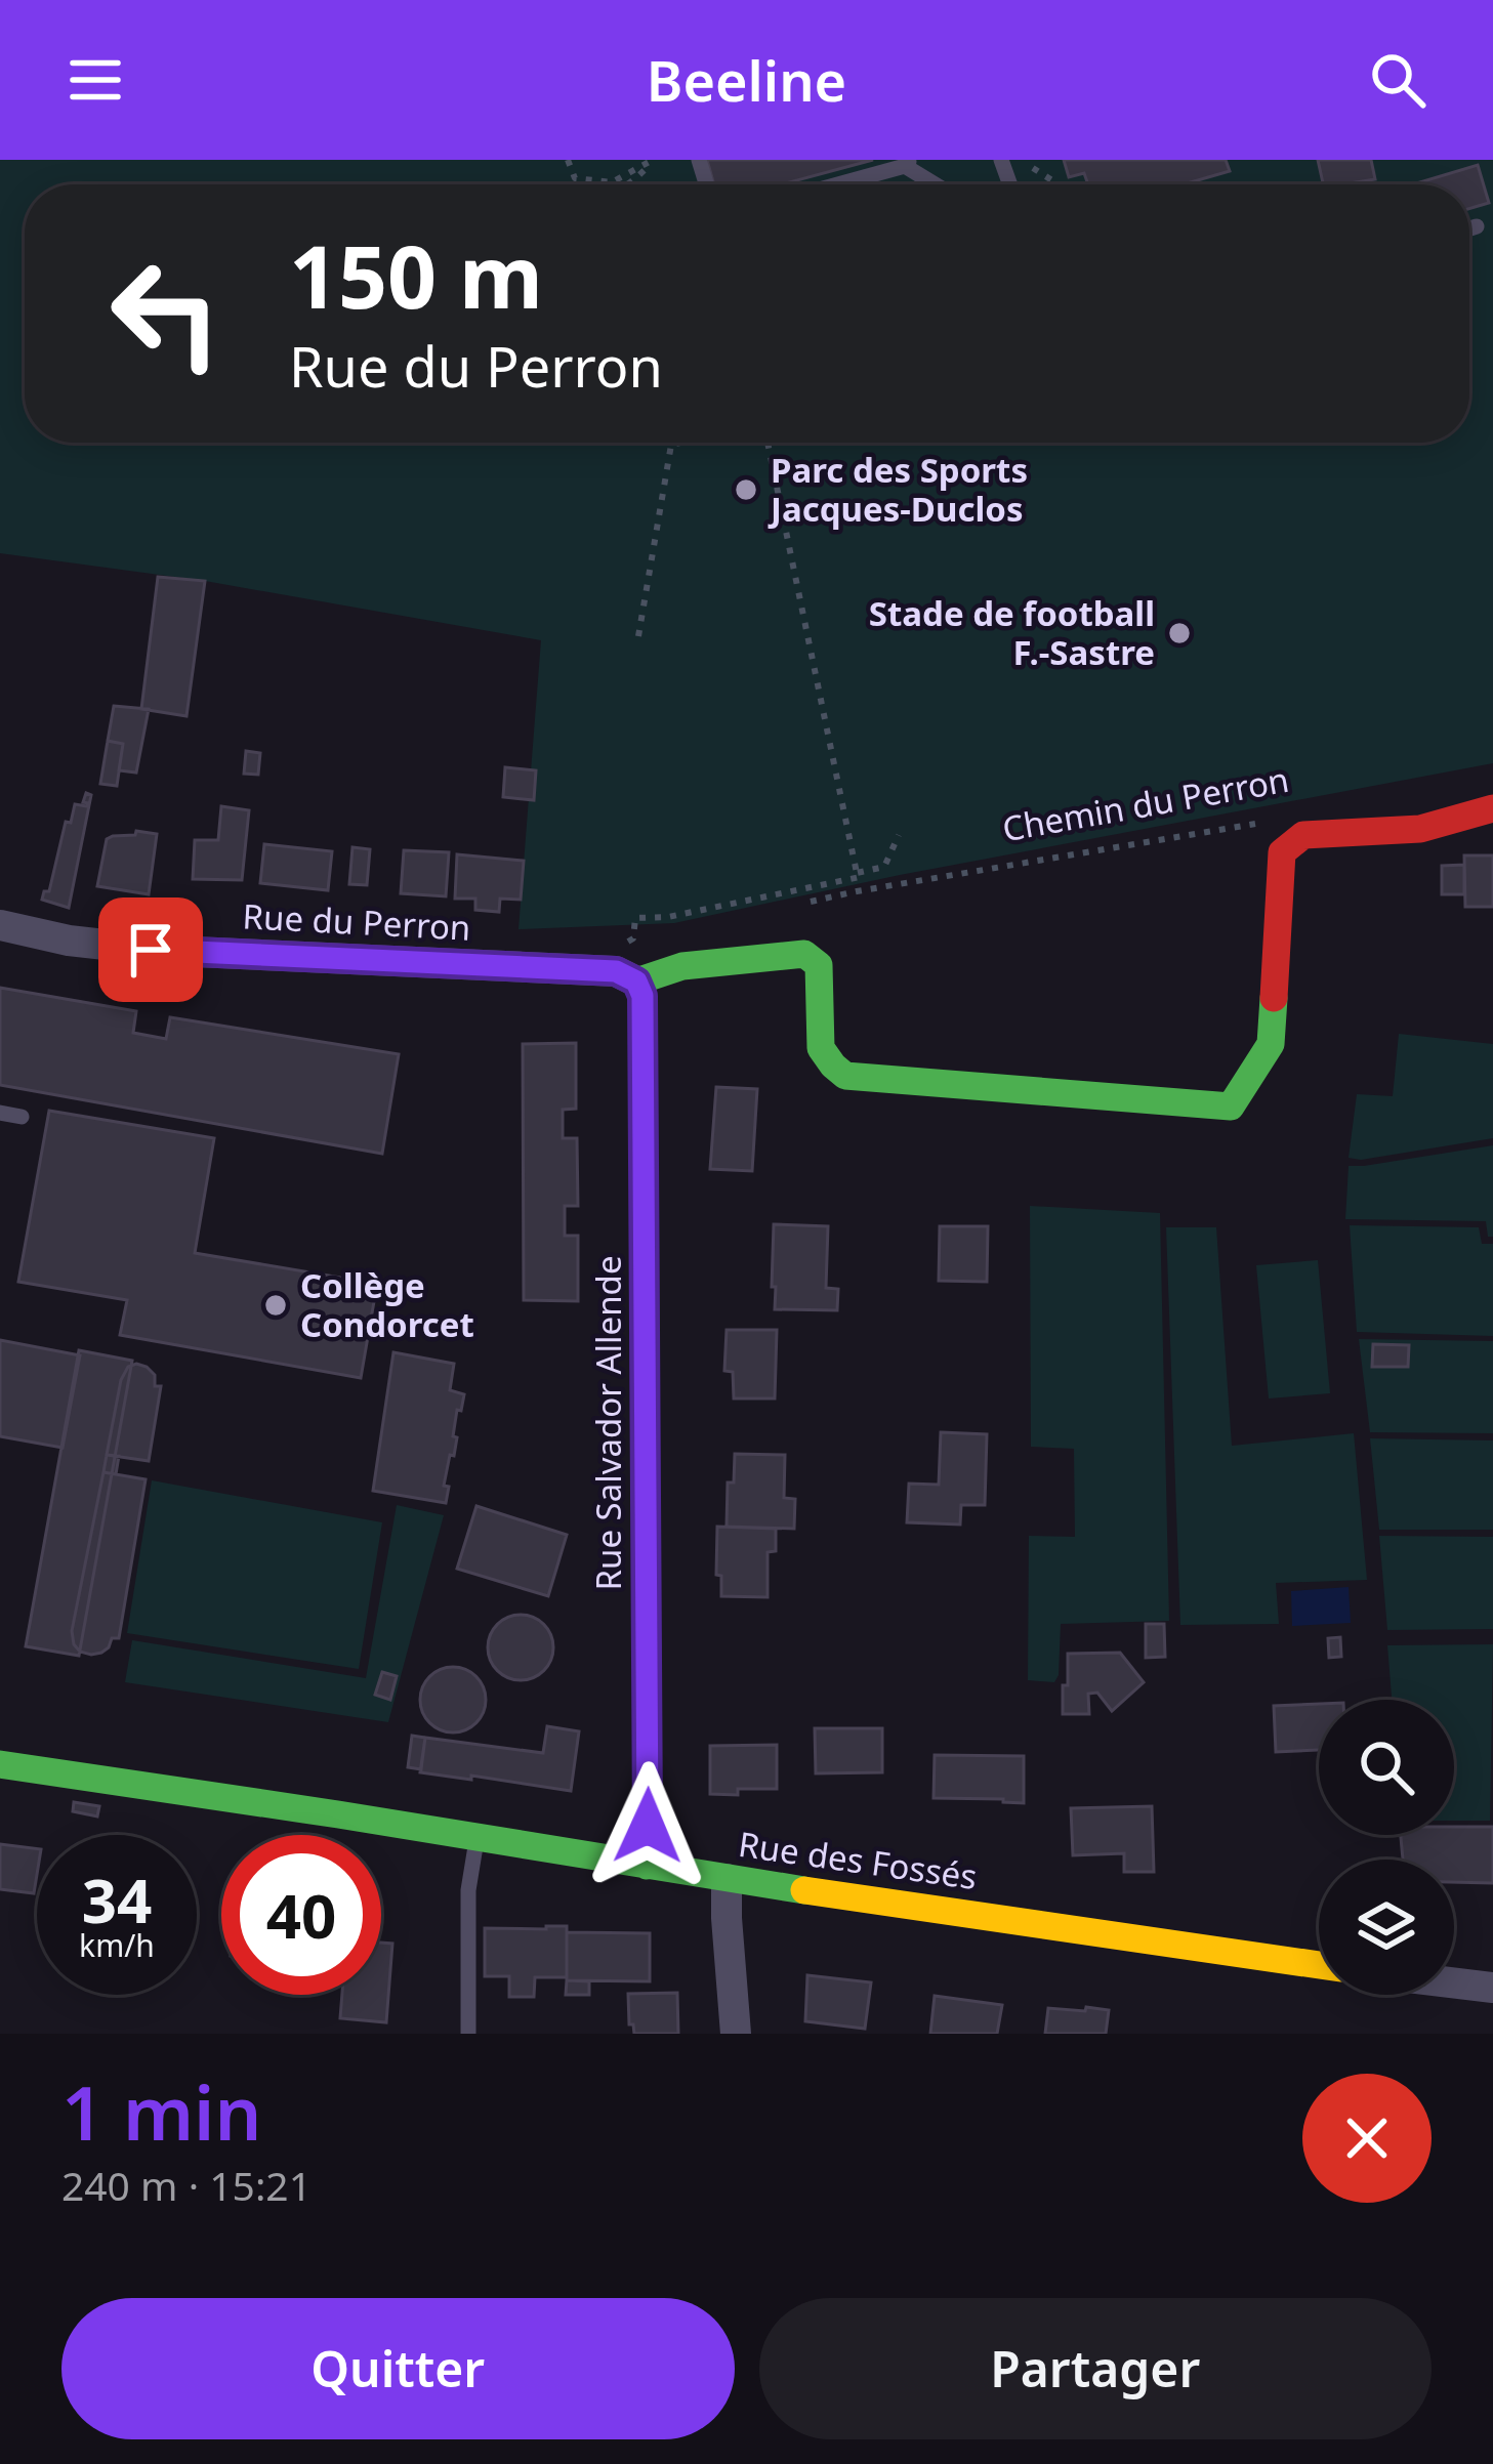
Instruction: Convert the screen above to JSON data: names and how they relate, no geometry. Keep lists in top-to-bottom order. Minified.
{"streets":{"street":["Chemin du Perron","Rue du Perron","Rue Salvador Allende","Rue des Fossés"]},"crossings":[["Chemin du Perron","Rue du Perron"],["Chemin du Perron","Rue Salvador Allende"],["Rue du Perron","Rue Salvador Allende"],["Rue Salvador Allende","Rue des Fossés"]],"places":["Parc des Sports Jacques-Duclos","Stade de football F.-Sastre","Collège Condorcet"],"page":{"header":"Beeline","turn":["150 m","Rue du Perron"],"speed":"34 km/h","limit":"40","heading":["1 min","240 m · 15:21"],"buttons":["Quitter","Partager"]}}
